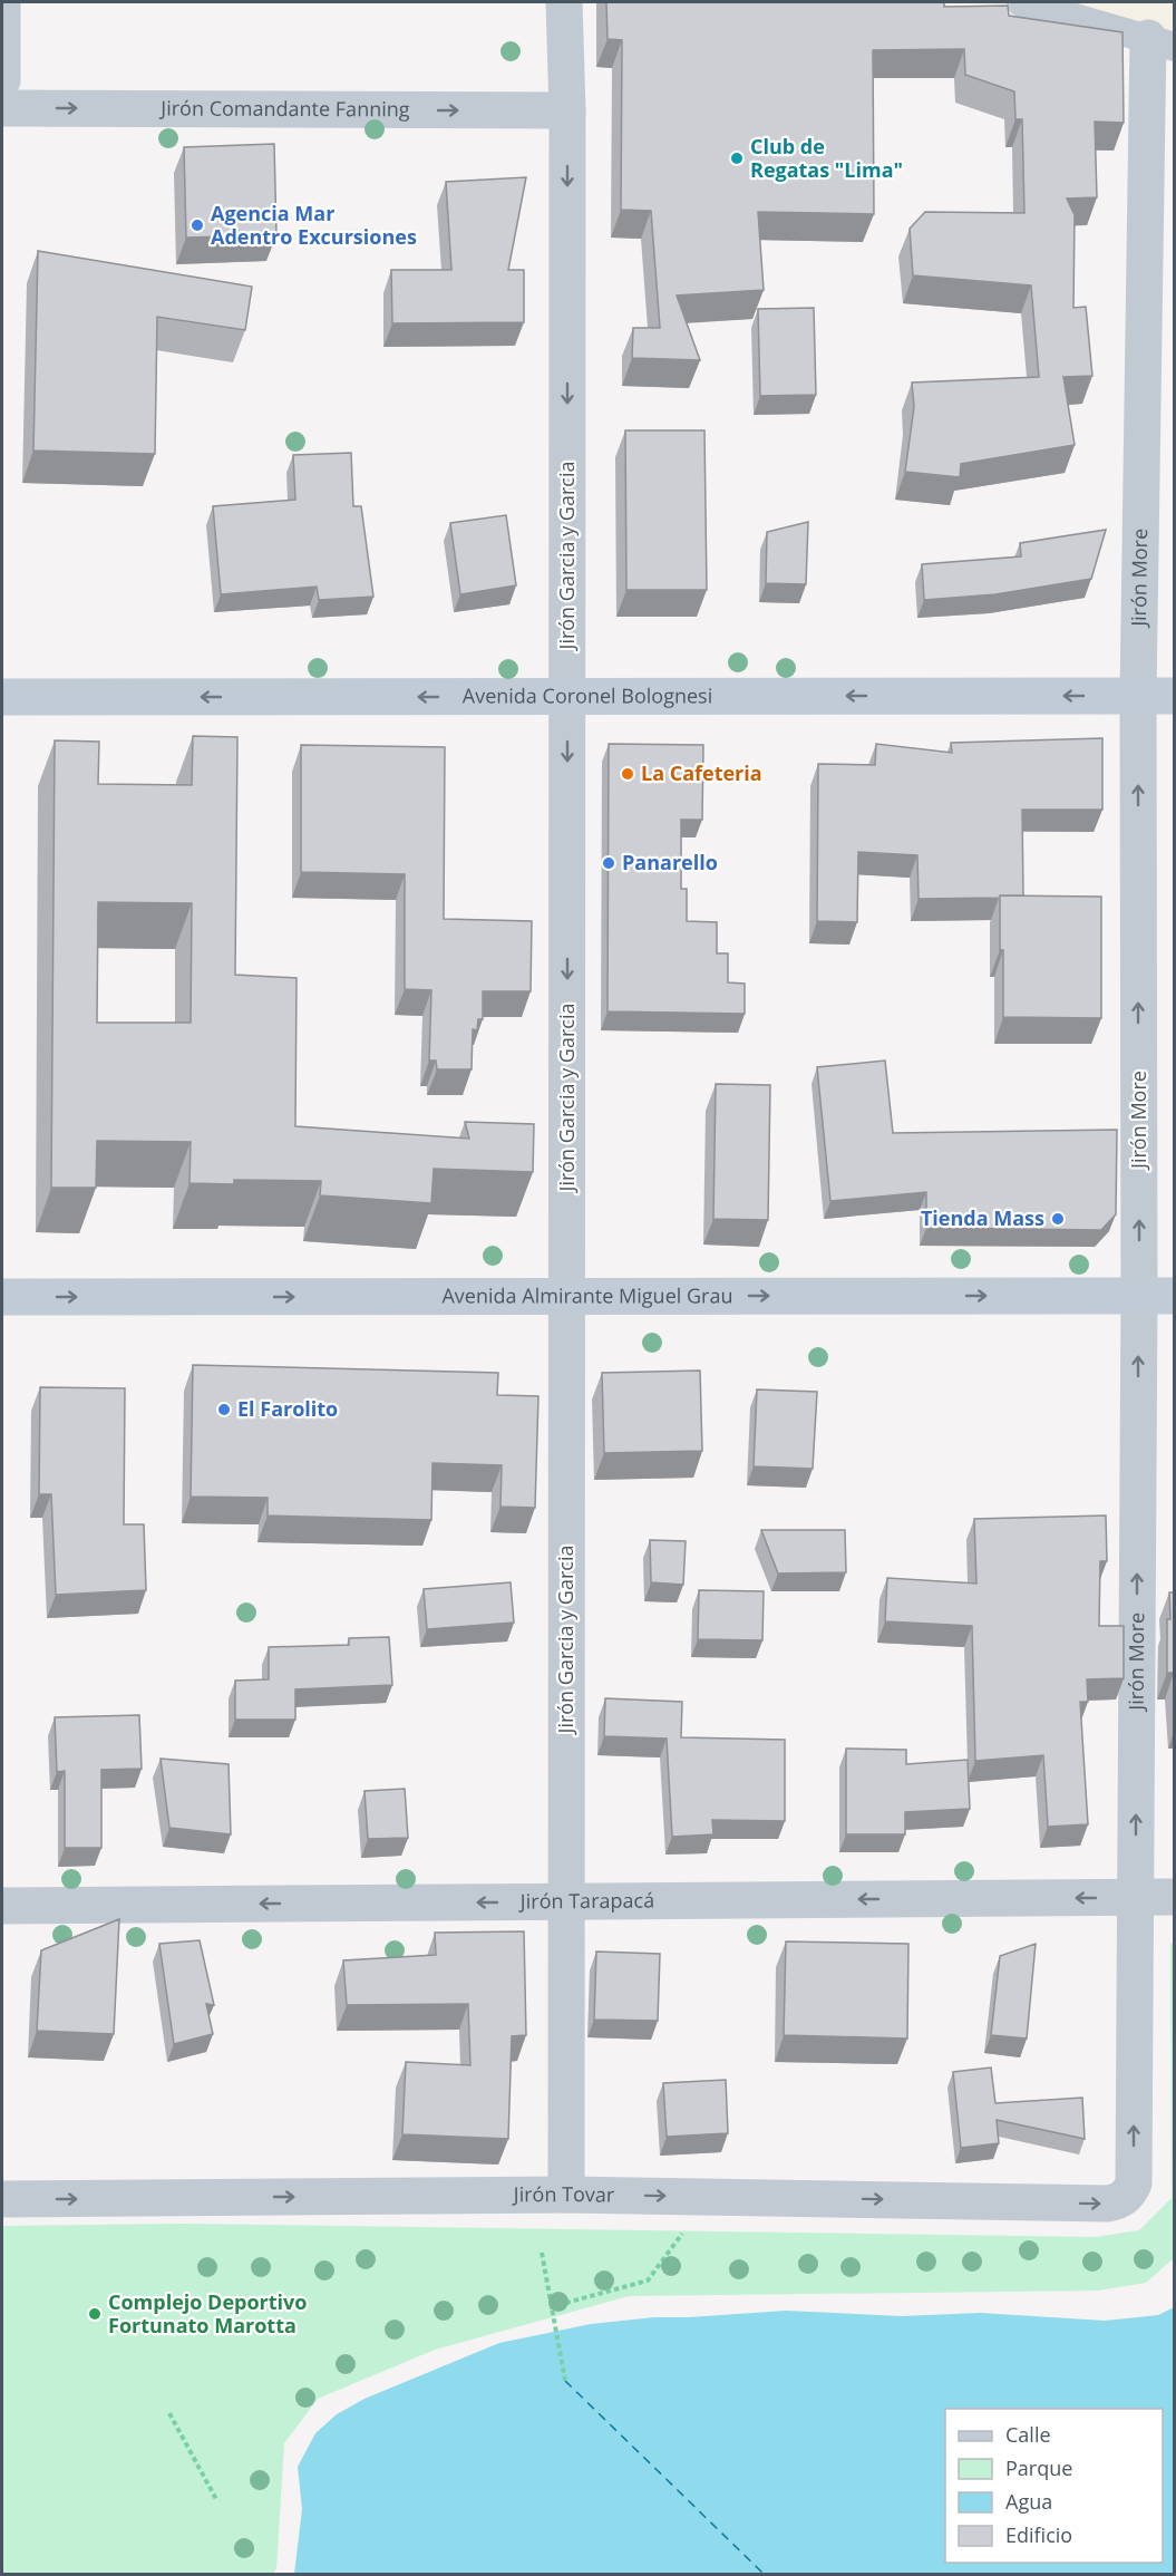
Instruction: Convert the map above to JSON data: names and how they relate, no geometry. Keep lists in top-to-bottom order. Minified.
{"streets":{"main road":["Avenida Coronel Bolognesi","Avenida Almirante Miguel Grau"],"street":["Jirón Comandante Fanning","Jirón Garcia y Garcia","Jirón More","Jirón Tarapacá","Jirón Tovar"]},"crossings":[["Jirón Comandante Fanning","Jirón Garcia y Garcia"],["Jirón Garcia y Garcia","Avenida Coronel Bolognesi"],["Jirón Garcia y Garcia","Avenida Almirante Miguel Grau"],["Jirón Garcia y Garcia","Jirón Tarapacá"],["Jirón Garcia y Garcia","Jirón Tovar"],["Jirón More","Avenida Coronel Bolognesi"],["Jirón More","Avenida Almirante Miguel Grau"],["Jirón More","Jirón Tarapacá"],["Jirón More","Jirón Tovar"]],"one_way":["Jirón Comandante Fanning","Jirón Garcia y Garcia","Jirón More","Avenida Coronel Bolognesi","Avenida Almirante Miguel Grau","Jirón Tarapacá","Jirón Tovar"],"places":["Club de Regatas \"Lima\"","Agencia Mar Adentro Excursiones","La Cafeteria","Panarello","Tienda Mass","El Farolito","Complejo Deportivo Fortunato Marotta"],"legend":["Calle","Parque","Agua","Edificio"]}
